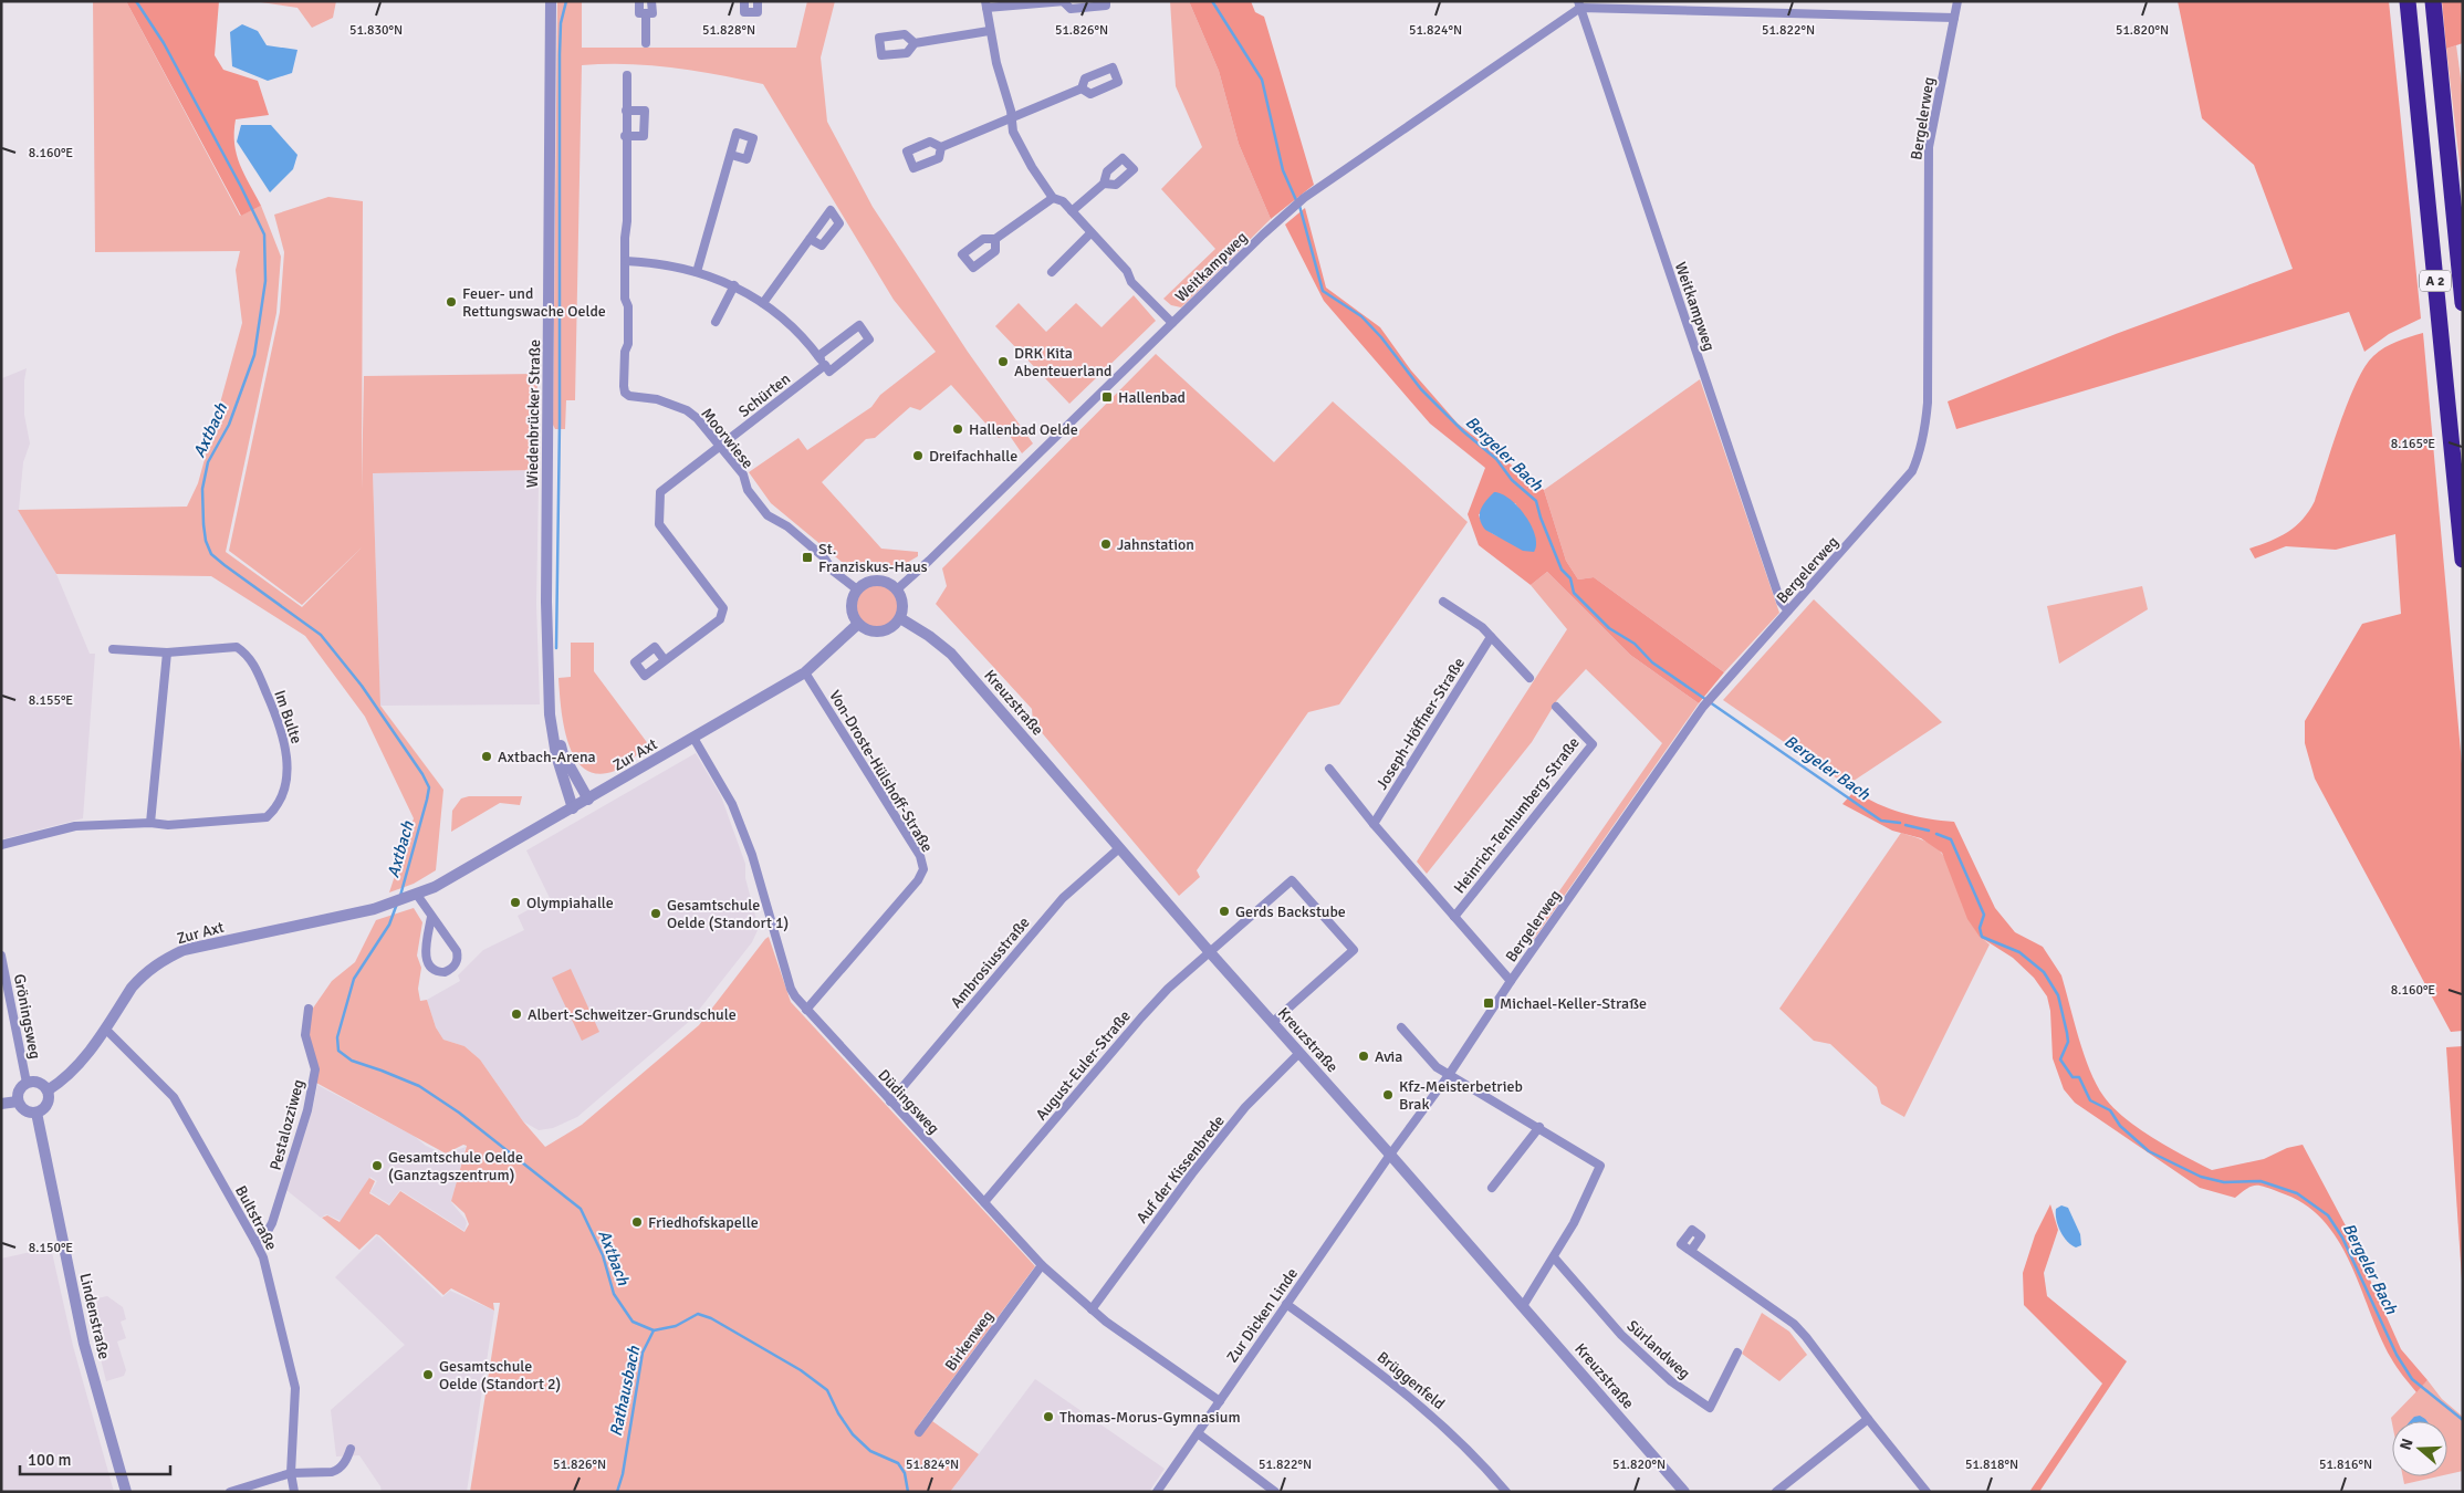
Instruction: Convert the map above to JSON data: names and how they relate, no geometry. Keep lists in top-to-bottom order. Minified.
{"streets":{"highway":["A 2"],"street":["Bergelerweg","Weitkampweg","Schürten","Wiedenbrücker Straße","Moorwiese","Kreuzstraße","Im Bulte","Joseph-Höffner-Straße","Zur Axt","Von-Droste-Hülshoff-Straße","Heinrich-Tenhumberg-Straße","Ambrosiusstraße","Gröningsweg","August-Euler-Straße","Düdingsweg","Pestalozziweg","Auf der Kissenbrede","Bultstraße","Zur Dicken Linde","Lindenstraße","Birkenweg","Sürlandweg","Brüggenfeld"]},"crossings":[["Bergelerweg","Weitkampweg"],["Bergelerweg","Kreuzstraße"],["Bergelerweg","Zur Dicken Linde"],["Weitkampweg","Moorwiese"],["Weitkampweg","Kreuzstraße"],["Weitkampweg","Zur Axt"],["Schürten","Moorwiese"],["Wiedenbrücker Straße","Zur Axt"],["Moorwiese","Kreuzstraße"],["Moorwiese","Zur Axt"],["Kreuzstraße","Zur Axt"],["Kreuzstraße","Ambrosiusstraße"],["Kreuzstraße","August-Euler-Straße"],["Kreuzstraße","Auf der Kissenbrede"],["Kreuzstraße","Zur Dicken Linde"],["Zur Axt","Von-Droste-Hülshoff-Straße"],["Zur Axt","Gröningsweg"],["Zur Axt","Düdingsweg"],["Zur Axt","Bultstraße"],["Zur Axt","Lindenstraße"],["Von-Droste-Hülshoff-Straße","Düdingsweg"],["Ambrosiusstraße","Düdingsweg"],["Gröningsweg","Lindenstraße"],["August-Euler-Straße","Düdingsweg"],["Düdingsweg","Auf der Kissenbrede"],["Düdingsweg","Zur Dicken Linde"],["Düdingsweg","Birkenweg"],["Pestalozziweg","Bultstraße"],["Zur Dicken Linde","Brüggenfeld"]],"water":["Axtbach","Bergeler Bach","Rathausbach"],"places":{"other":["Feuer- und Rettungswache Oelde","DRK Kita Abenteuerland","Hallenbad Oelde","Dreifachhalle","Jahnstation","Axtbach-Arena","Olympiahalle","Gerds Backstube","Gesamtschule Oelde (Standort 1)","Albert-Schweitzer-Grundschule","Avia","Kfz-Meisterbetrieb Brak","Gesamtschule Oelde (Ganztagszentrum)","Friedhofskapelle","Gesamtschule Oelde (Standort 2)","Thomas-Morus-Gymnasium"],"transit":["Hallenbad","St. Franziskus-Haus","Michael-Keller-Straße"]},"scale_bar":"100 m","north":"left","coordinates":["51.830°N","51.828°N","51.826°N","51.824°N","51.822°N","51.820°N","8.160°E","8.165°E","8.155°E","8.150°E","51.818°N","51.816°N"]}
